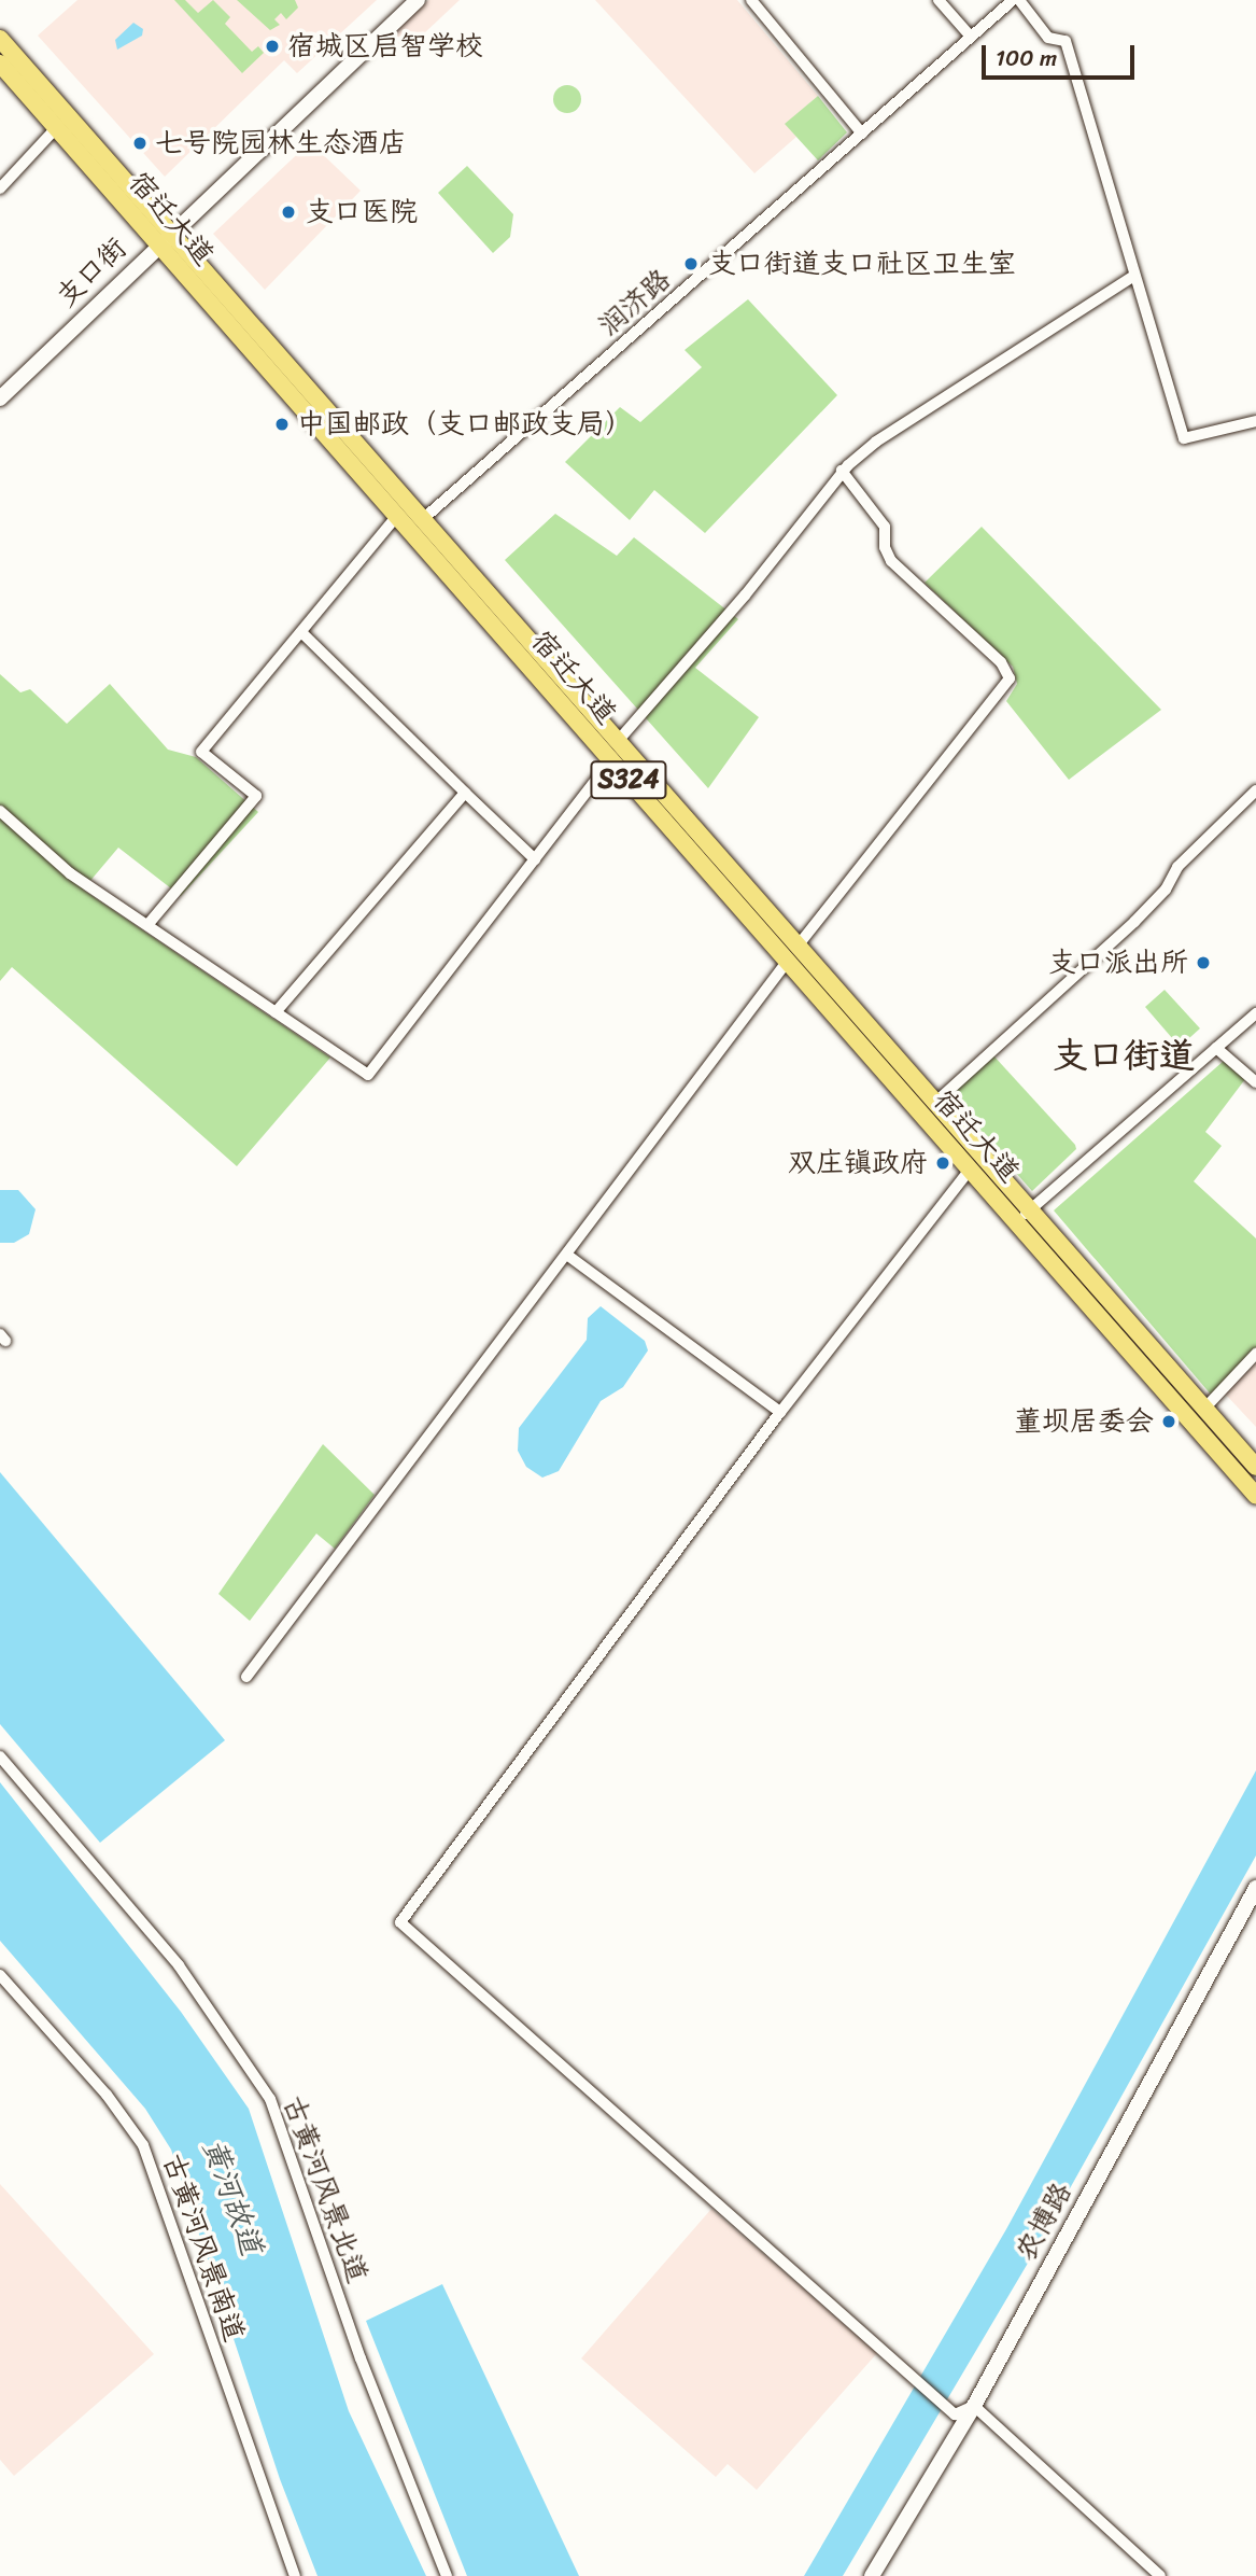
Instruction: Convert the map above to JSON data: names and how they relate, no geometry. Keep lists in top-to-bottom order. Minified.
{"streets":{"main road":["宿迁大道","S324"],"street":["支口街","润济路","古黄河风景北道","农博路","古黄河风景南道"]},"crossings":[["宿迁大道","支口街"],["宿迁大道","润济路"]],"districts":["支口街道"],"water":["黄河故道"],"places":["宿城区启智学校","七号院园林生态酒店","支口医院","支口街道支口社区卫生室","中国邮政（支口邮政支局）","支口派出所","双庄镇政府","董坝居委会"],"scale_bar":"100 m"}
